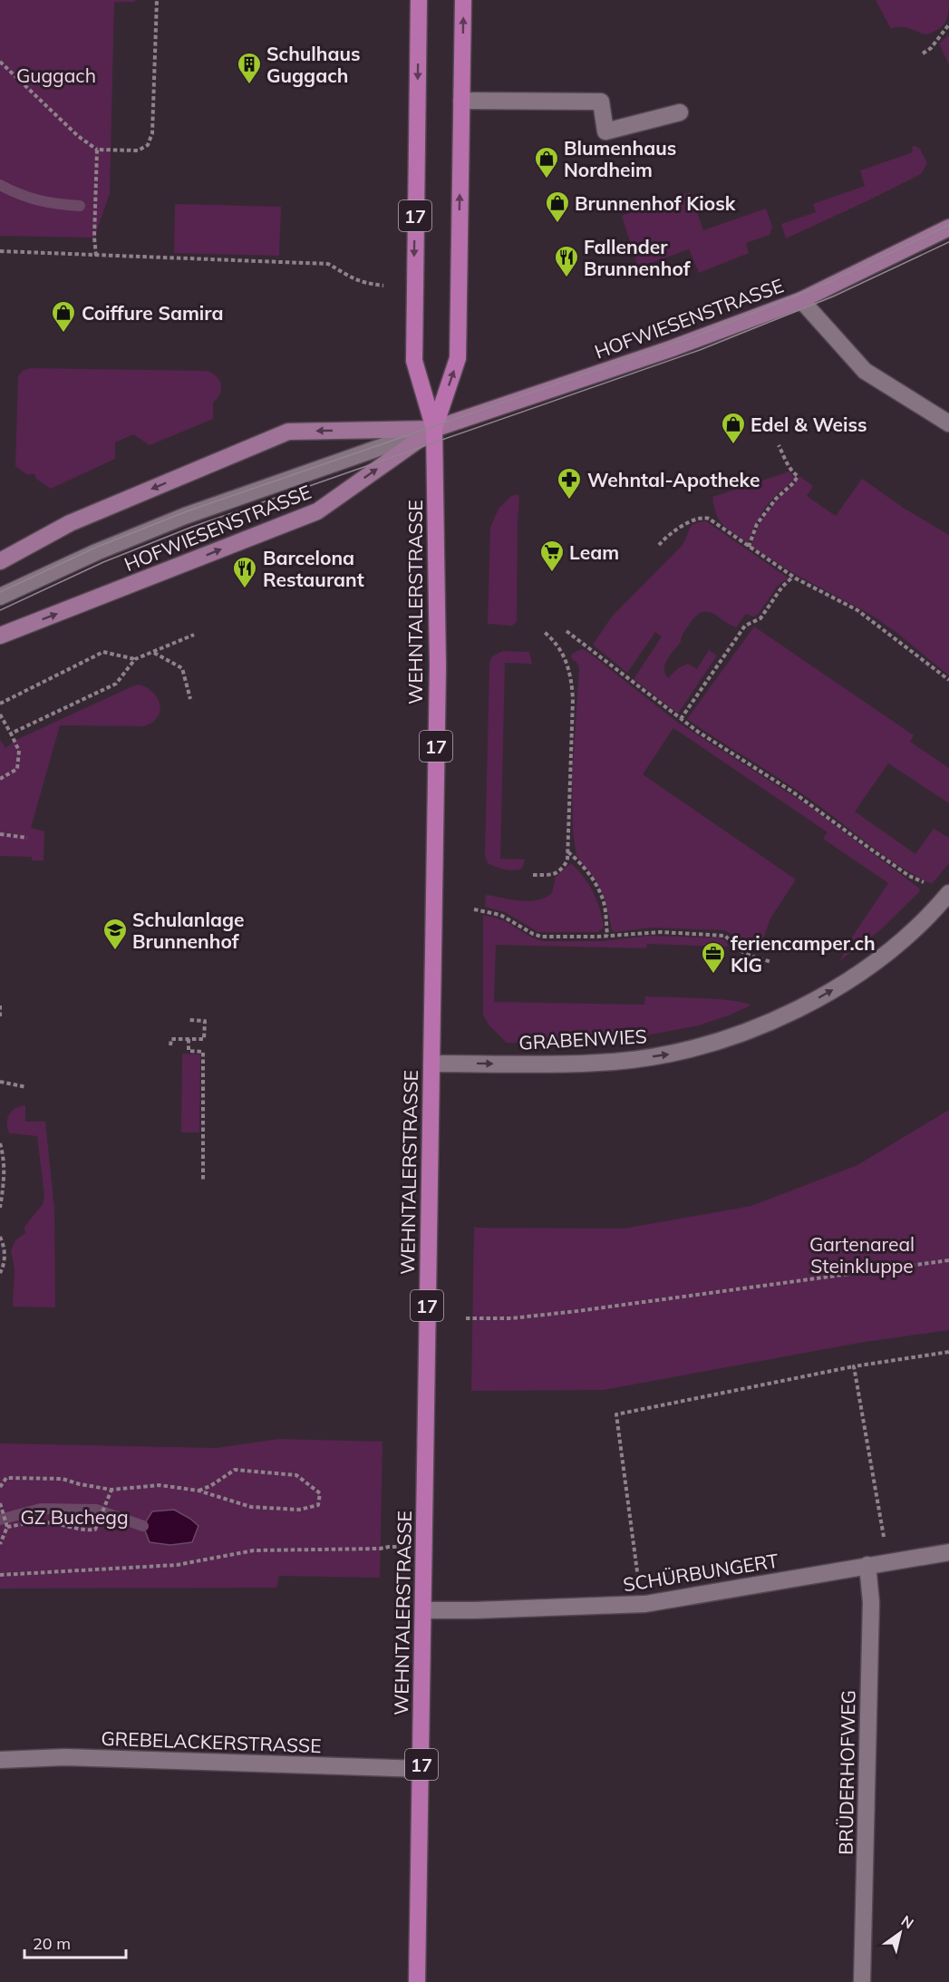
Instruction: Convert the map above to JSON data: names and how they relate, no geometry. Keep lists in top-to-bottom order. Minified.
{"streets":{"main road":["17","WEHNTALERSTRASSE"],"street":["HOFWIESENSTRASSE","GRABENWIES","SCHÜRBUNGERT","GREBELACKERSTRASSE","BRÜDERHOFWEG"]},"crossings":[["HOFWIESENSTRASSE","WEHNTALERSTRASSE"],["WEHNTALERSTRASSE","GRABENWIES"],["WEHNTALERSTRASSE","SCHÜRBUNGERT"],["WEHNTALERSTRASSE","GREBELACKERSTRASSE"],["SCHÜRBUNGERT","BRÜDERHOFWEG"]],"one_way":["GRABENWIES"],"parks":["Guggach","Gartenareal Steinkluppe","GZ Buchegg"],"places":{"building":["Schulhaus Guggach"],"shop":["Blumenhaus Nordheim","Brunnenhof Kiosk","Coiffure Samira","Edel & Weiss"],"restaurant":["Fallender Brunnenhof","Barcelona Restaurant"],"pharmacy":["Wehntal-Apotheke"],"supermarket":["Leam"],"school or university":["Schulanlage Brunnenhof"],"office":["feriencamper.ch KlG"]},"scale_bar":"20 m","north":"top right"}
